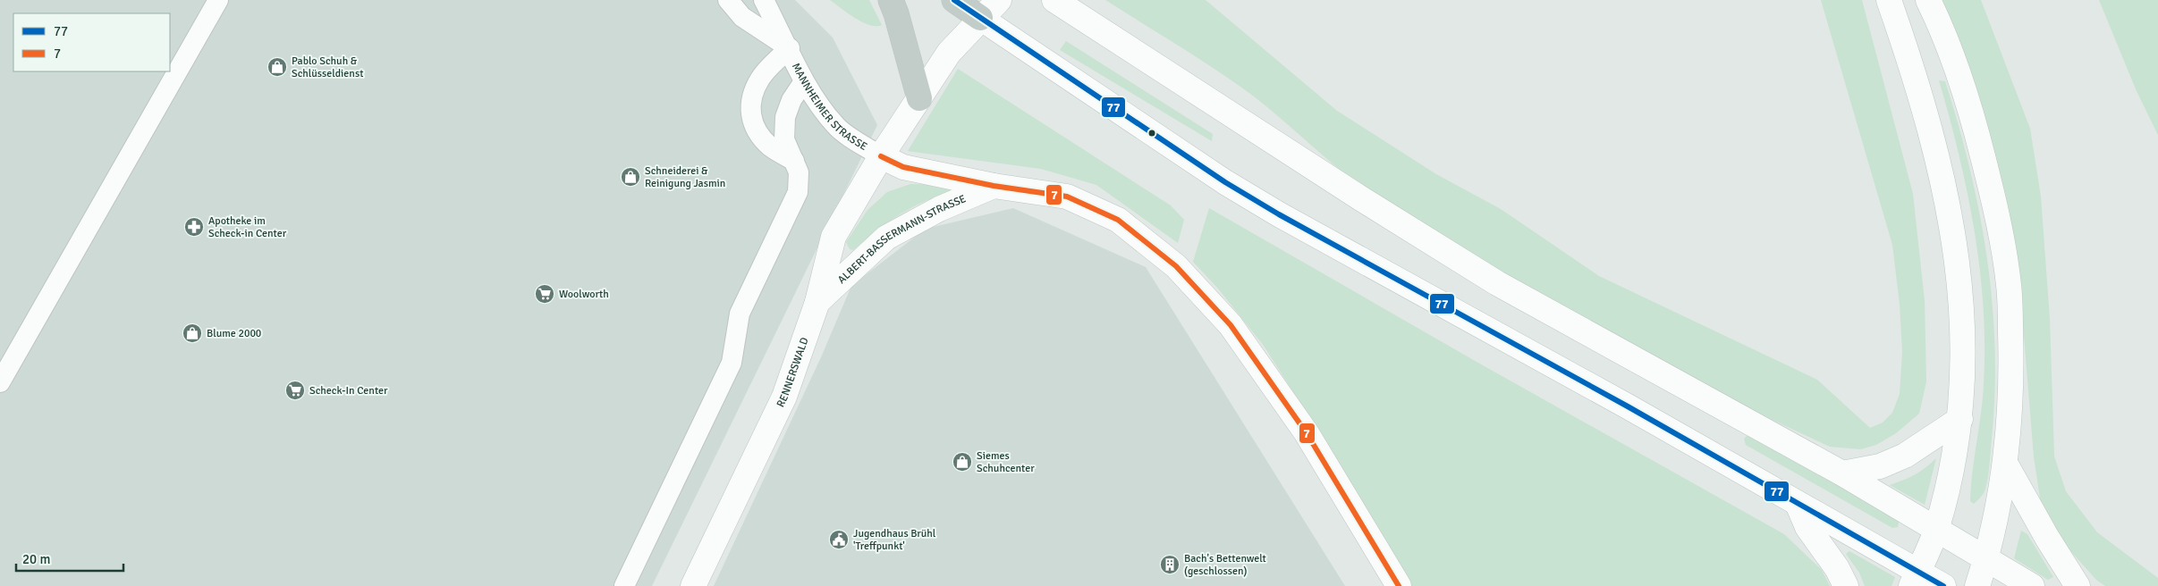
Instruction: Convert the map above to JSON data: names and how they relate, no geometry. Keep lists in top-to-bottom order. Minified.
{"streets":{"main road":["ALBERT-BASSERMANN-STRASSE","RENNERSWALD"],"lane":["MANNHEIMER STRASSE"]},"crossings":[["MANNHEIMER STRASSE","ALBERT-BASSERMANN-STRASSE"],["MANNHEIMER STRASSE","RENNERSWALD"],["ALBERT-BASSERMANN-STRASSE","RENNERSWALD"]],"places":{"shop":["Pablo Schuh & Schlüsseldienst","Schneiderei & Reinigung Jasmin","Blume 2000","Siemes Schuhcenter"],"pharmacy":["Apotheke im Scheck-in Center"],"supermarket":["Woolworth","Scheck-In Center"],"public building":["Jugendhaus Brühl 'Treffpunkt'"],"building":["Bach's Bettenwelt (geschlossen)"]},"lines":["transit line 77","transit line 7"],"legend":["77","7"],"scale_bar":"20 m"}
